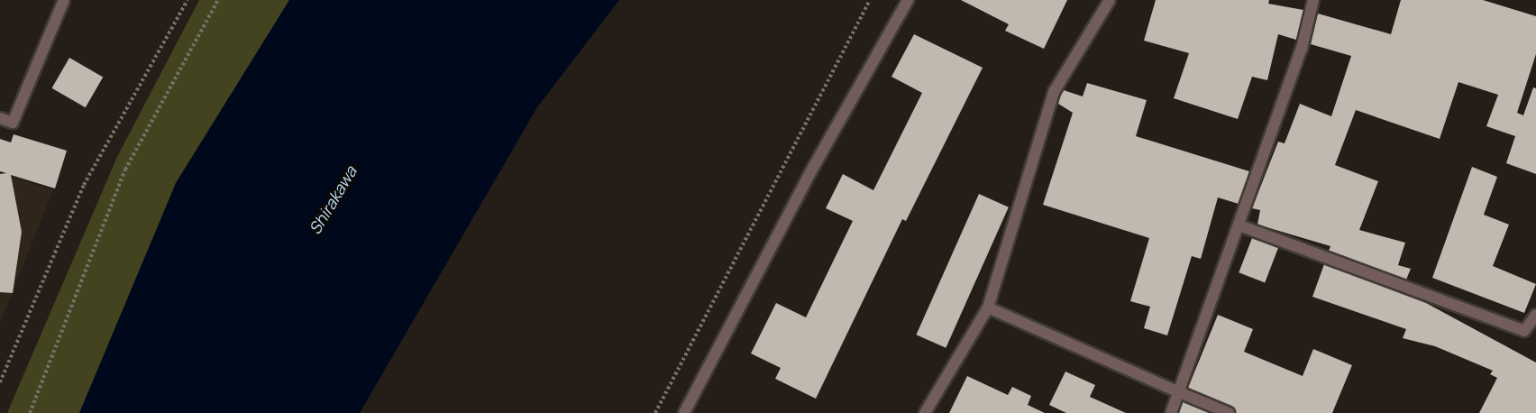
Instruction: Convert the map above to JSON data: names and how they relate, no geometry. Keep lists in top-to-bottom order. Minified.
{"water":["Shirakawa"]}
